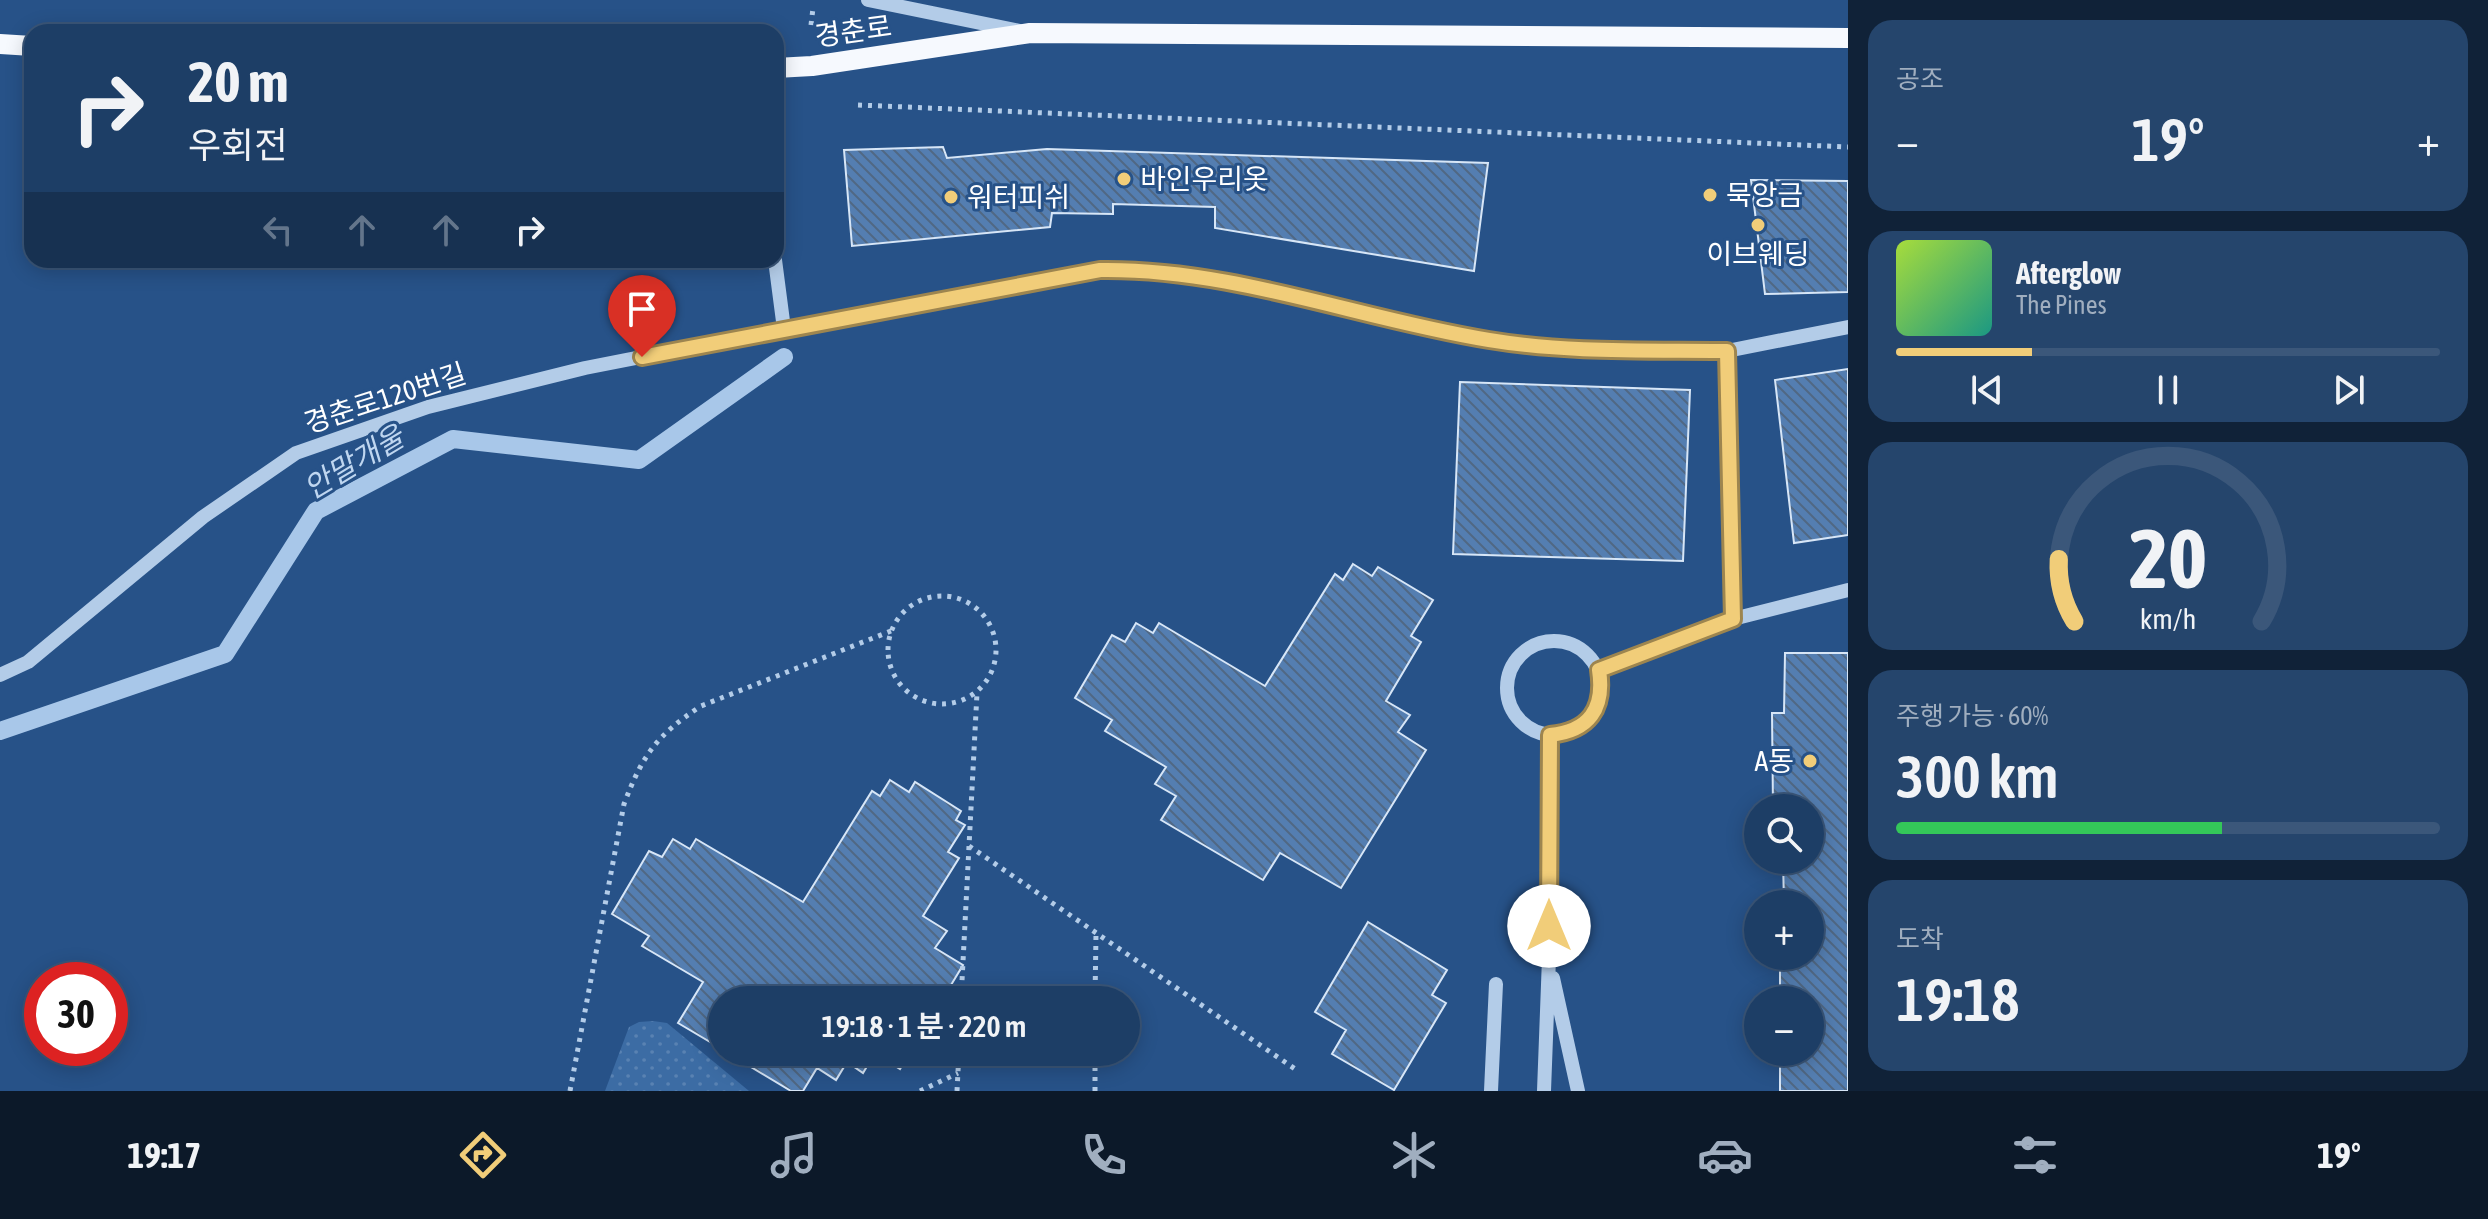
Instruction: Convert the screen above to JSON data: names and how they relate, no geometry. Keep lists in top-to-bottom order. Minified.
{"streets":{"main road":["경춘로"],"street":["경춘로120번길"]},"water":["안말개울"],"places":["바인우리옷","묵앙금","워터피쉬","이브웨딩","A동"],"page":{"tile":["공조",["주행 가능 · 60%","300 km"],["도착","19:18"]],"turn":["20 m","우회전"],"heat":["−","19°","+"],"song":["Afterglow","The Pines"],"map_buttons":["+","−"],"limit":"30","trip":"19:18 · 1 분 · 220 m","tabs":["19:17","19°"],"gauge":["20","km/h"]}}
